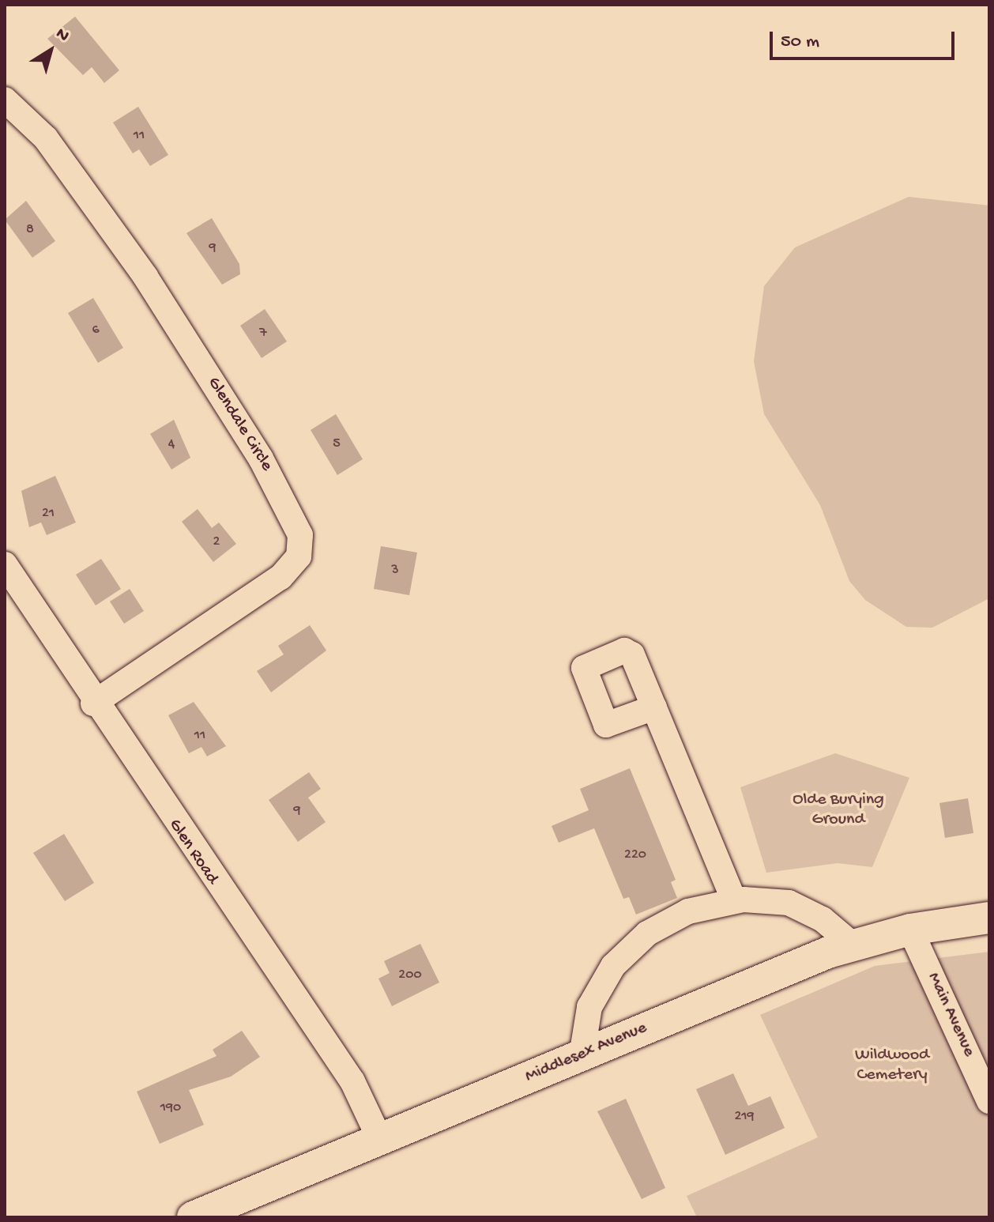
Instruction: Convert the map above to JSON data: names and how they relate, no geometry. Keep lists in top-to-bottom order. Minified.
{"streets":{"main road":["Middlesex Avenue"],"street":["Glendale Circle","Glen Road","Main Avenue"]},"crossings":[["Glendale Circle","Glen Road"],["Glen Road","Middlesex Avenue"],["Main Avenue","Middlesex Avenue"]],"parks":["Olde Burying Ground","Wildwood Cemetery"],"house_numbers":["11","8","9","6","7","5","4","21","2","3","11","9","220","200","190","219"],"scale_bar":"50 m","north":"top right"}
